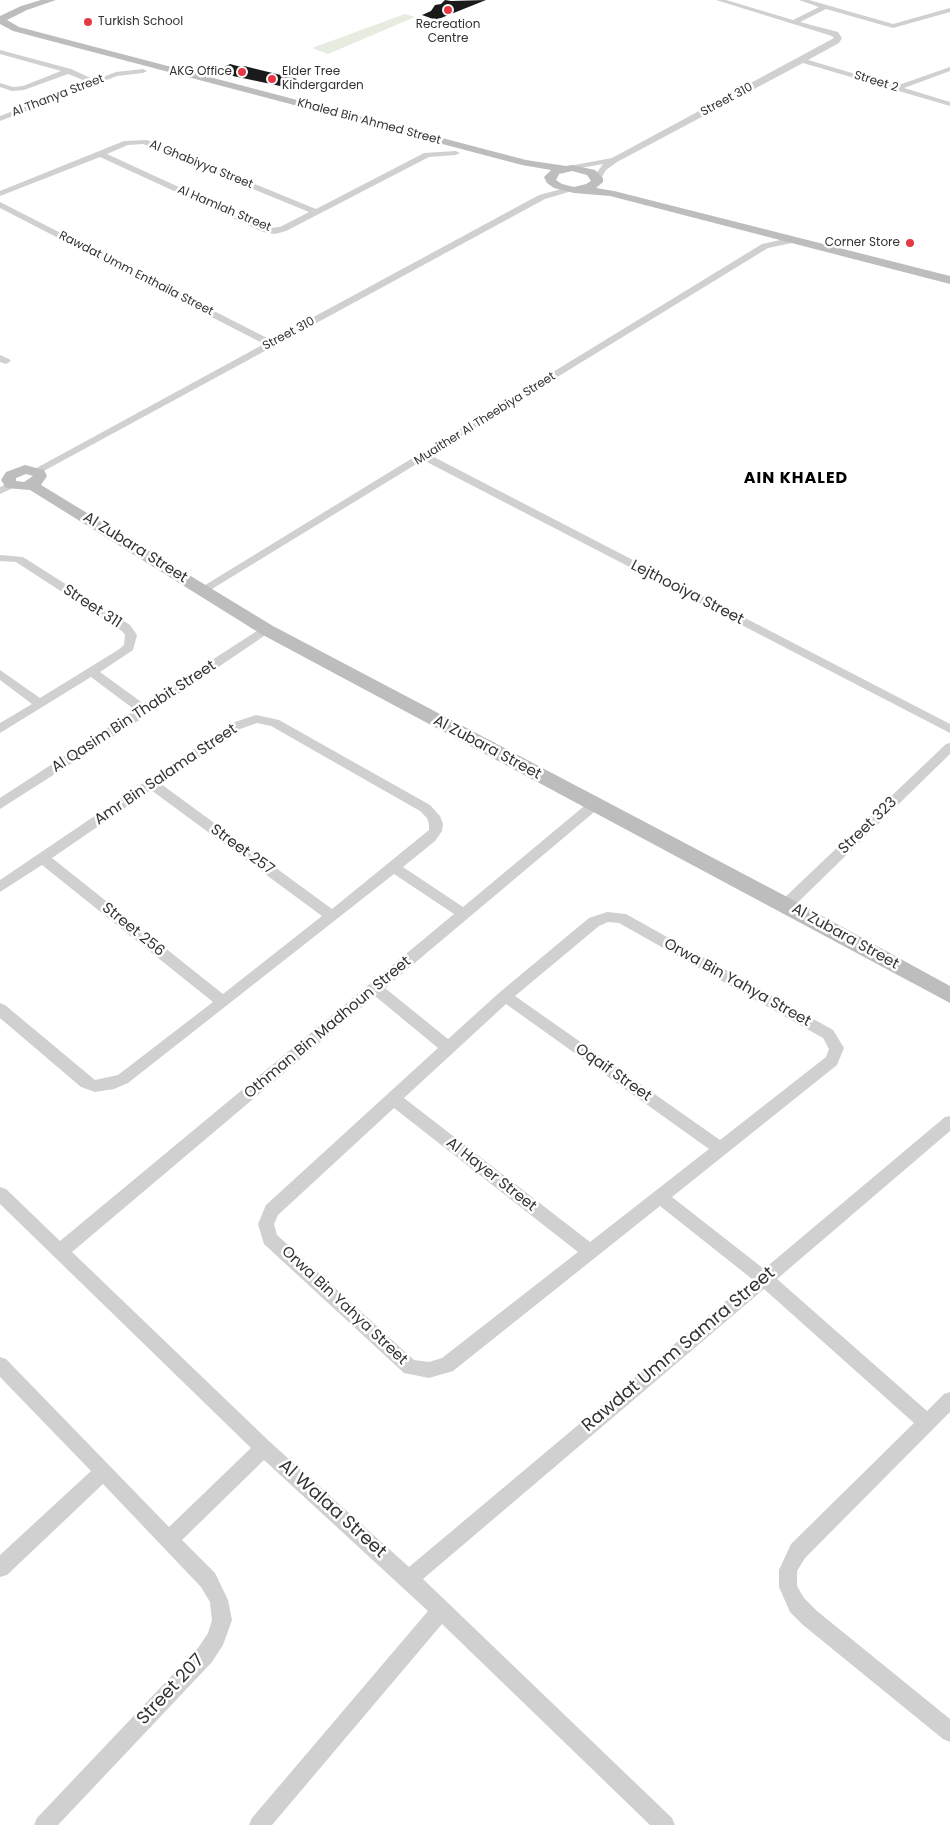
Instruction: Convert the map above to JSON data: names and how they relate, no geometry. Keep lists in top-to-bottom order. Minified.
{"streets":{"main road":["Khaled Bin Ahmed Street","Al Zubara Street"],"street":["Street 2","Al Thanya Street","Street 310","Al Ghabiyya Street","Al Hamlah Street","Rawdat Umm Enthaila Street","Muaither Al Theebiya Street","Lejthooiya Street","Street 311","Al Qasim Bin Thabit Street","Amr Bin Salama Street","Street 323","Street 257","Street 256","Orwa Bin Yahya Street","Othman Bin Madhoun Street","Oqaif Street","Al Hayer Street","Rawdat Umm Samra Street","Al Walaa Street","Street 207"]},"crossings":[["Street 2","Street 310"],["Al Thanya Street","Khaled Bin Ahmed Street"],["Street 310","Khaled Bin Ahmed Street"],["Street 310","Rawdat Umm Enthaila Street"],["Street 310","Al Zubara Street"],["Khaled Bin Ahmed Street","Al Hamlah Street"],["Al Ghabiyya Street","Al Hamlah Street"],["Muaither Al Theebiya Street","Al Zubara Street"],["Muaither Al Theebiya Street","Lejthooiya Street"],["Al Zubara Street","Al Qasim Bin Thabit Street"],["Al Zubara Street","Street 323"],["Al Zubara Street","Othman Bin Madhoun Street"],["Amr Bin Salama Street","Street 257"],["Amr Bin Salama Street","Street 256"],["Orwa Bin Yahya Street","Oqaif Street"],["Orwa Bin Yahya Street","Al Hayer Street"],["Othman Bin Madhoun Street","Al Walaa Street"],["Rawdat Umm Samra Street","Al Walaa Street"]],"districts":["AIN KHALED"],"places":["Recreation Centre","Turkish School","AKG Office","Elder Tree Kindergarden","Corner Store"]}
